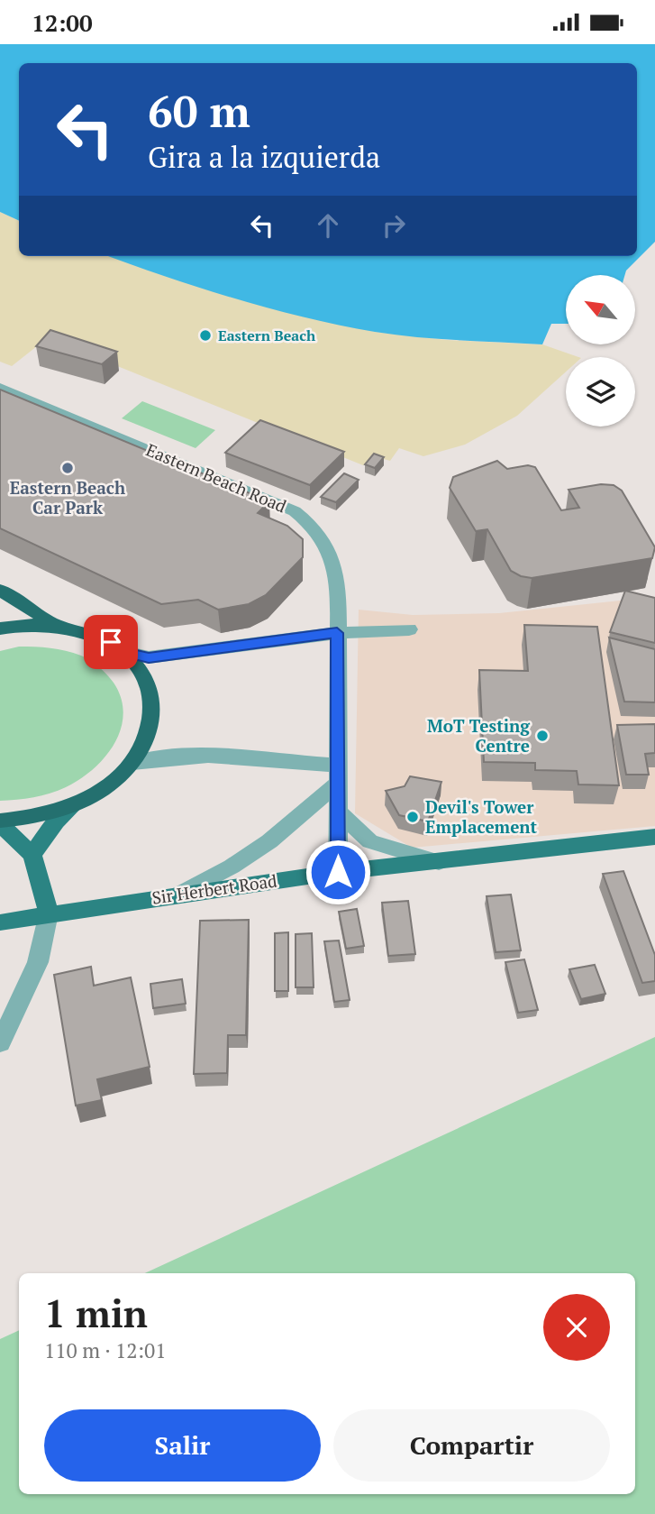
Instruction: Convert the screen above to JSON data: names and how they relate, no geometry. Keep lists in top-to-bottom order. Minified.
{"streets":{"main road":["Sir Herbert Road"],"street":["Eastern Beach Road"]},"crossings":[["Eastern Beach Road","Sir Herbert Road"]],"places":["Eastern Beach","Eastern Beach Car Park","MoT Testing Centre","Devil's Tower Emplacement"],"north":"top left","page":{"status":"12:00","turn":["60 m","Gira a la izquierda"],"heading":["1 min","110 m · 12:01"],"buttons":["Salir","Compartir"]}}
